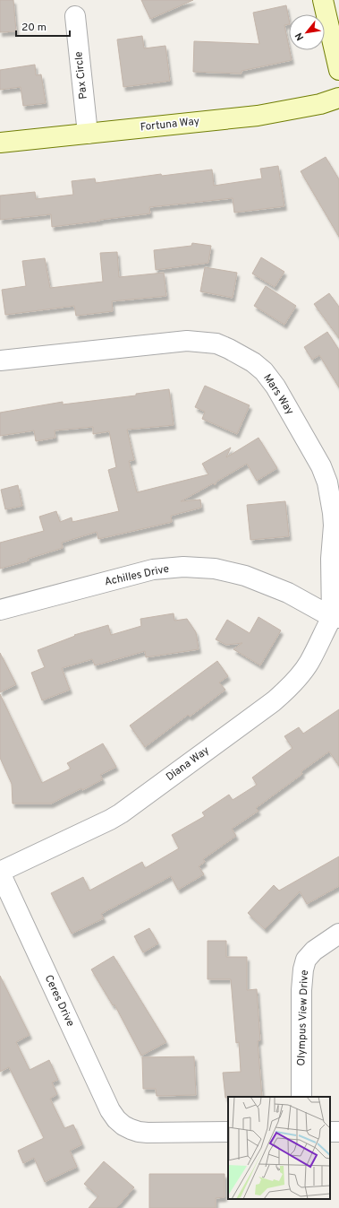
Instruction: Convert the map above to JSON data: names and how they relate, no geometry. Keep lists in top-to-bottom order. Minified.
{"streets":{"street":["Pax Circle","Fortuna Way","Mars Way","Achilles Drive","Diana Way","Ceres Drive","Olympus View Drive"]},"crossings":[["Pax Circle","Fortuna Way"],["Mars Way","Achilles Drive"],["Mars Way","Diana Way"],["Achilles Drive","Diana Way"],["Diana Way","Ceres Drive"]],"scale_bar":"20 m","north":"bottom left"}
